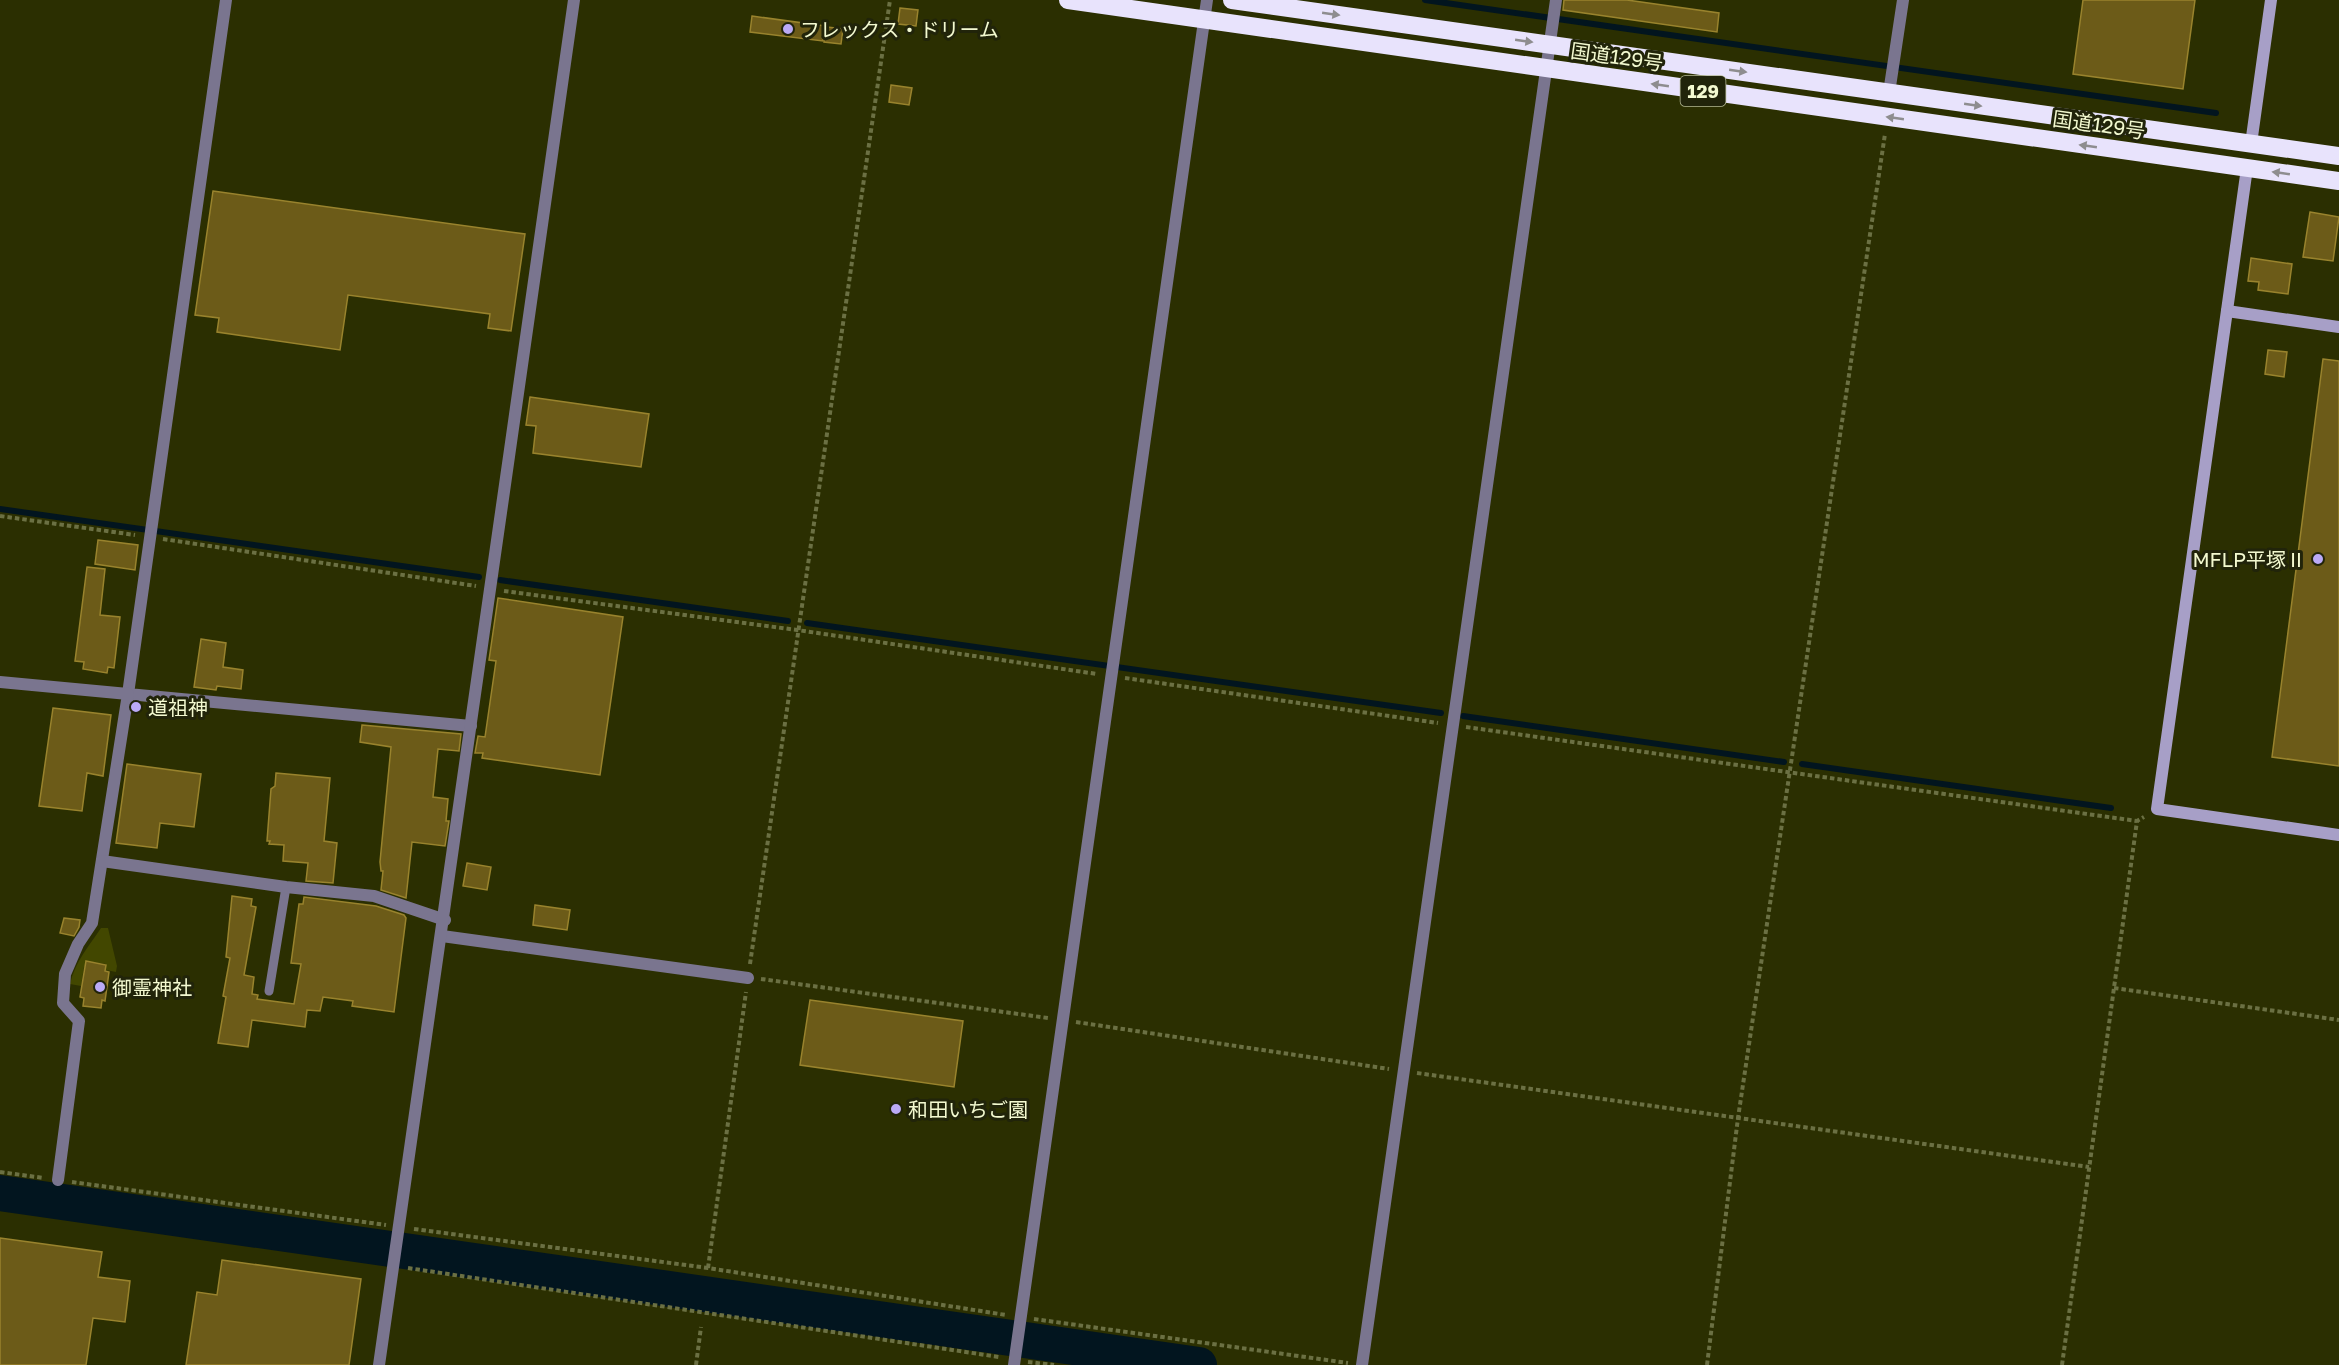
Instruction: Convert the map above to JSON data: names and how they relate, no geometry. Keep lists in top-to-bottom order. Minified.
{"streets":{"highway":["国道129号","129"]},"places":["フレックス・ドリーム","MFLP平塚Ⅱ","道祖神","御霊神社","和田いちご園"]}
